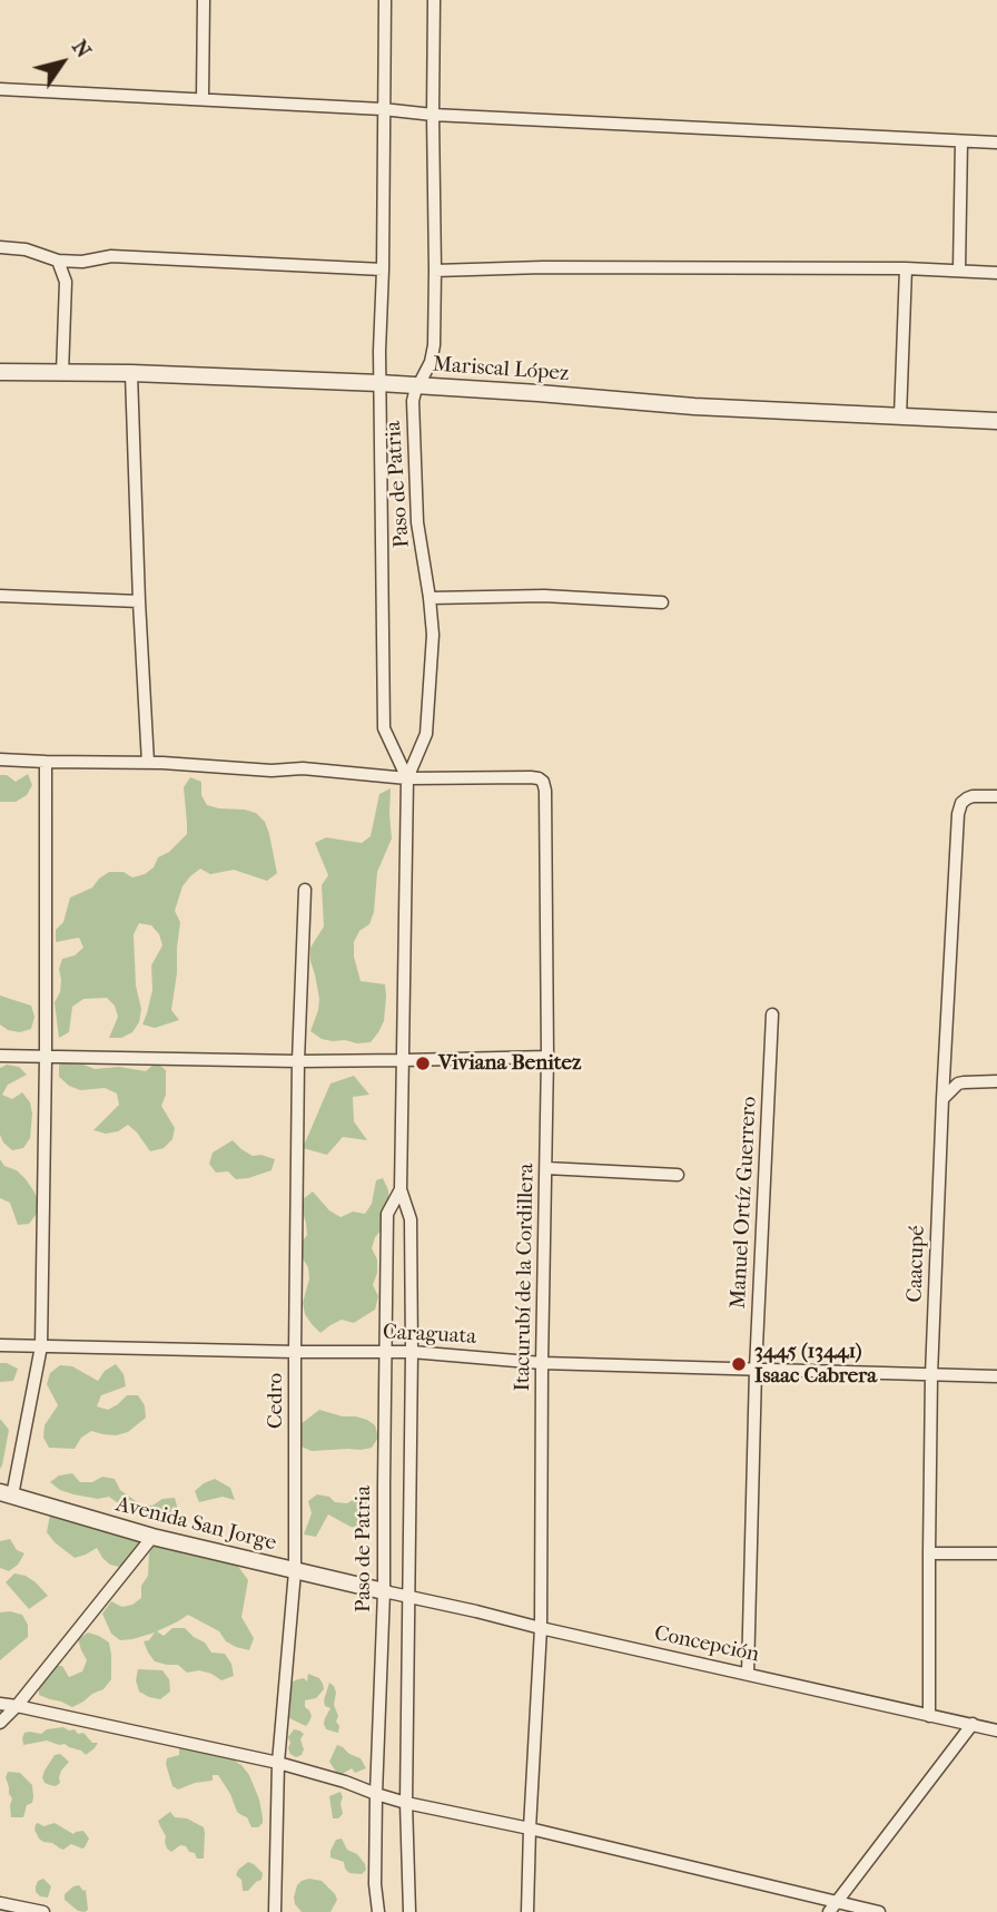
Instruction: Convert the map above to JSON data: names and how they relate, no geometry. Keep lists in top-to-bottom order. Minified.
{"streets":{"street":["Mariscal López","Paso de Patria","Manuel Ortíz Guerrero","Caacupé","Itacurubí de la Cordillera","Caraguata","Cedro","Avenida San Jorge","Concepción"]},"crossings":[["Mariscal López","Paso de Patria"],["Paso de Patria","Itacurubí de la Cordillera"],["Paso de Patria","Caraguata"],["Paso de Patria","Avenida San Jorge"],["Paso de Patria","Concepción"],["Manuel Ortíz Guerrero","Caraguata"],["Manuel Ortíz Guerrero","Concepción"],["Caacupé","Caraguata"],["Caacupé","Concepción"],["Itacurubí de la Cordillera","Caraguata"],["Itacurubí de la Cordillera","Concepción"],["Caraguata","Cedro"],["Cedro","Avenida San Jorge"],["Avenida San Jorge","Concepción"]],"places":["Viviana Benitez","3445 (13441) Isaac Cabrera"],"north":"top right"}
